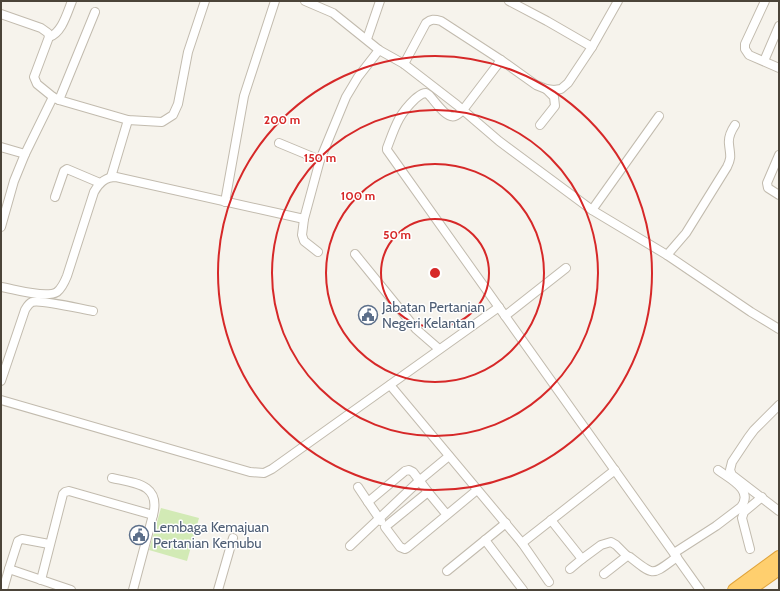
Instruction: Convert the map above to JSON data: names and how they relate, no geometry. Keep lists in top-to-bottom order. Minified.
{"places":{"public building":["Jabatan Pertanian Negeri Kelantan","Lembaga Kemajuan Pertanian Kemubu"]},"rings":["200 m","150 m","100 m","50 m"]}
